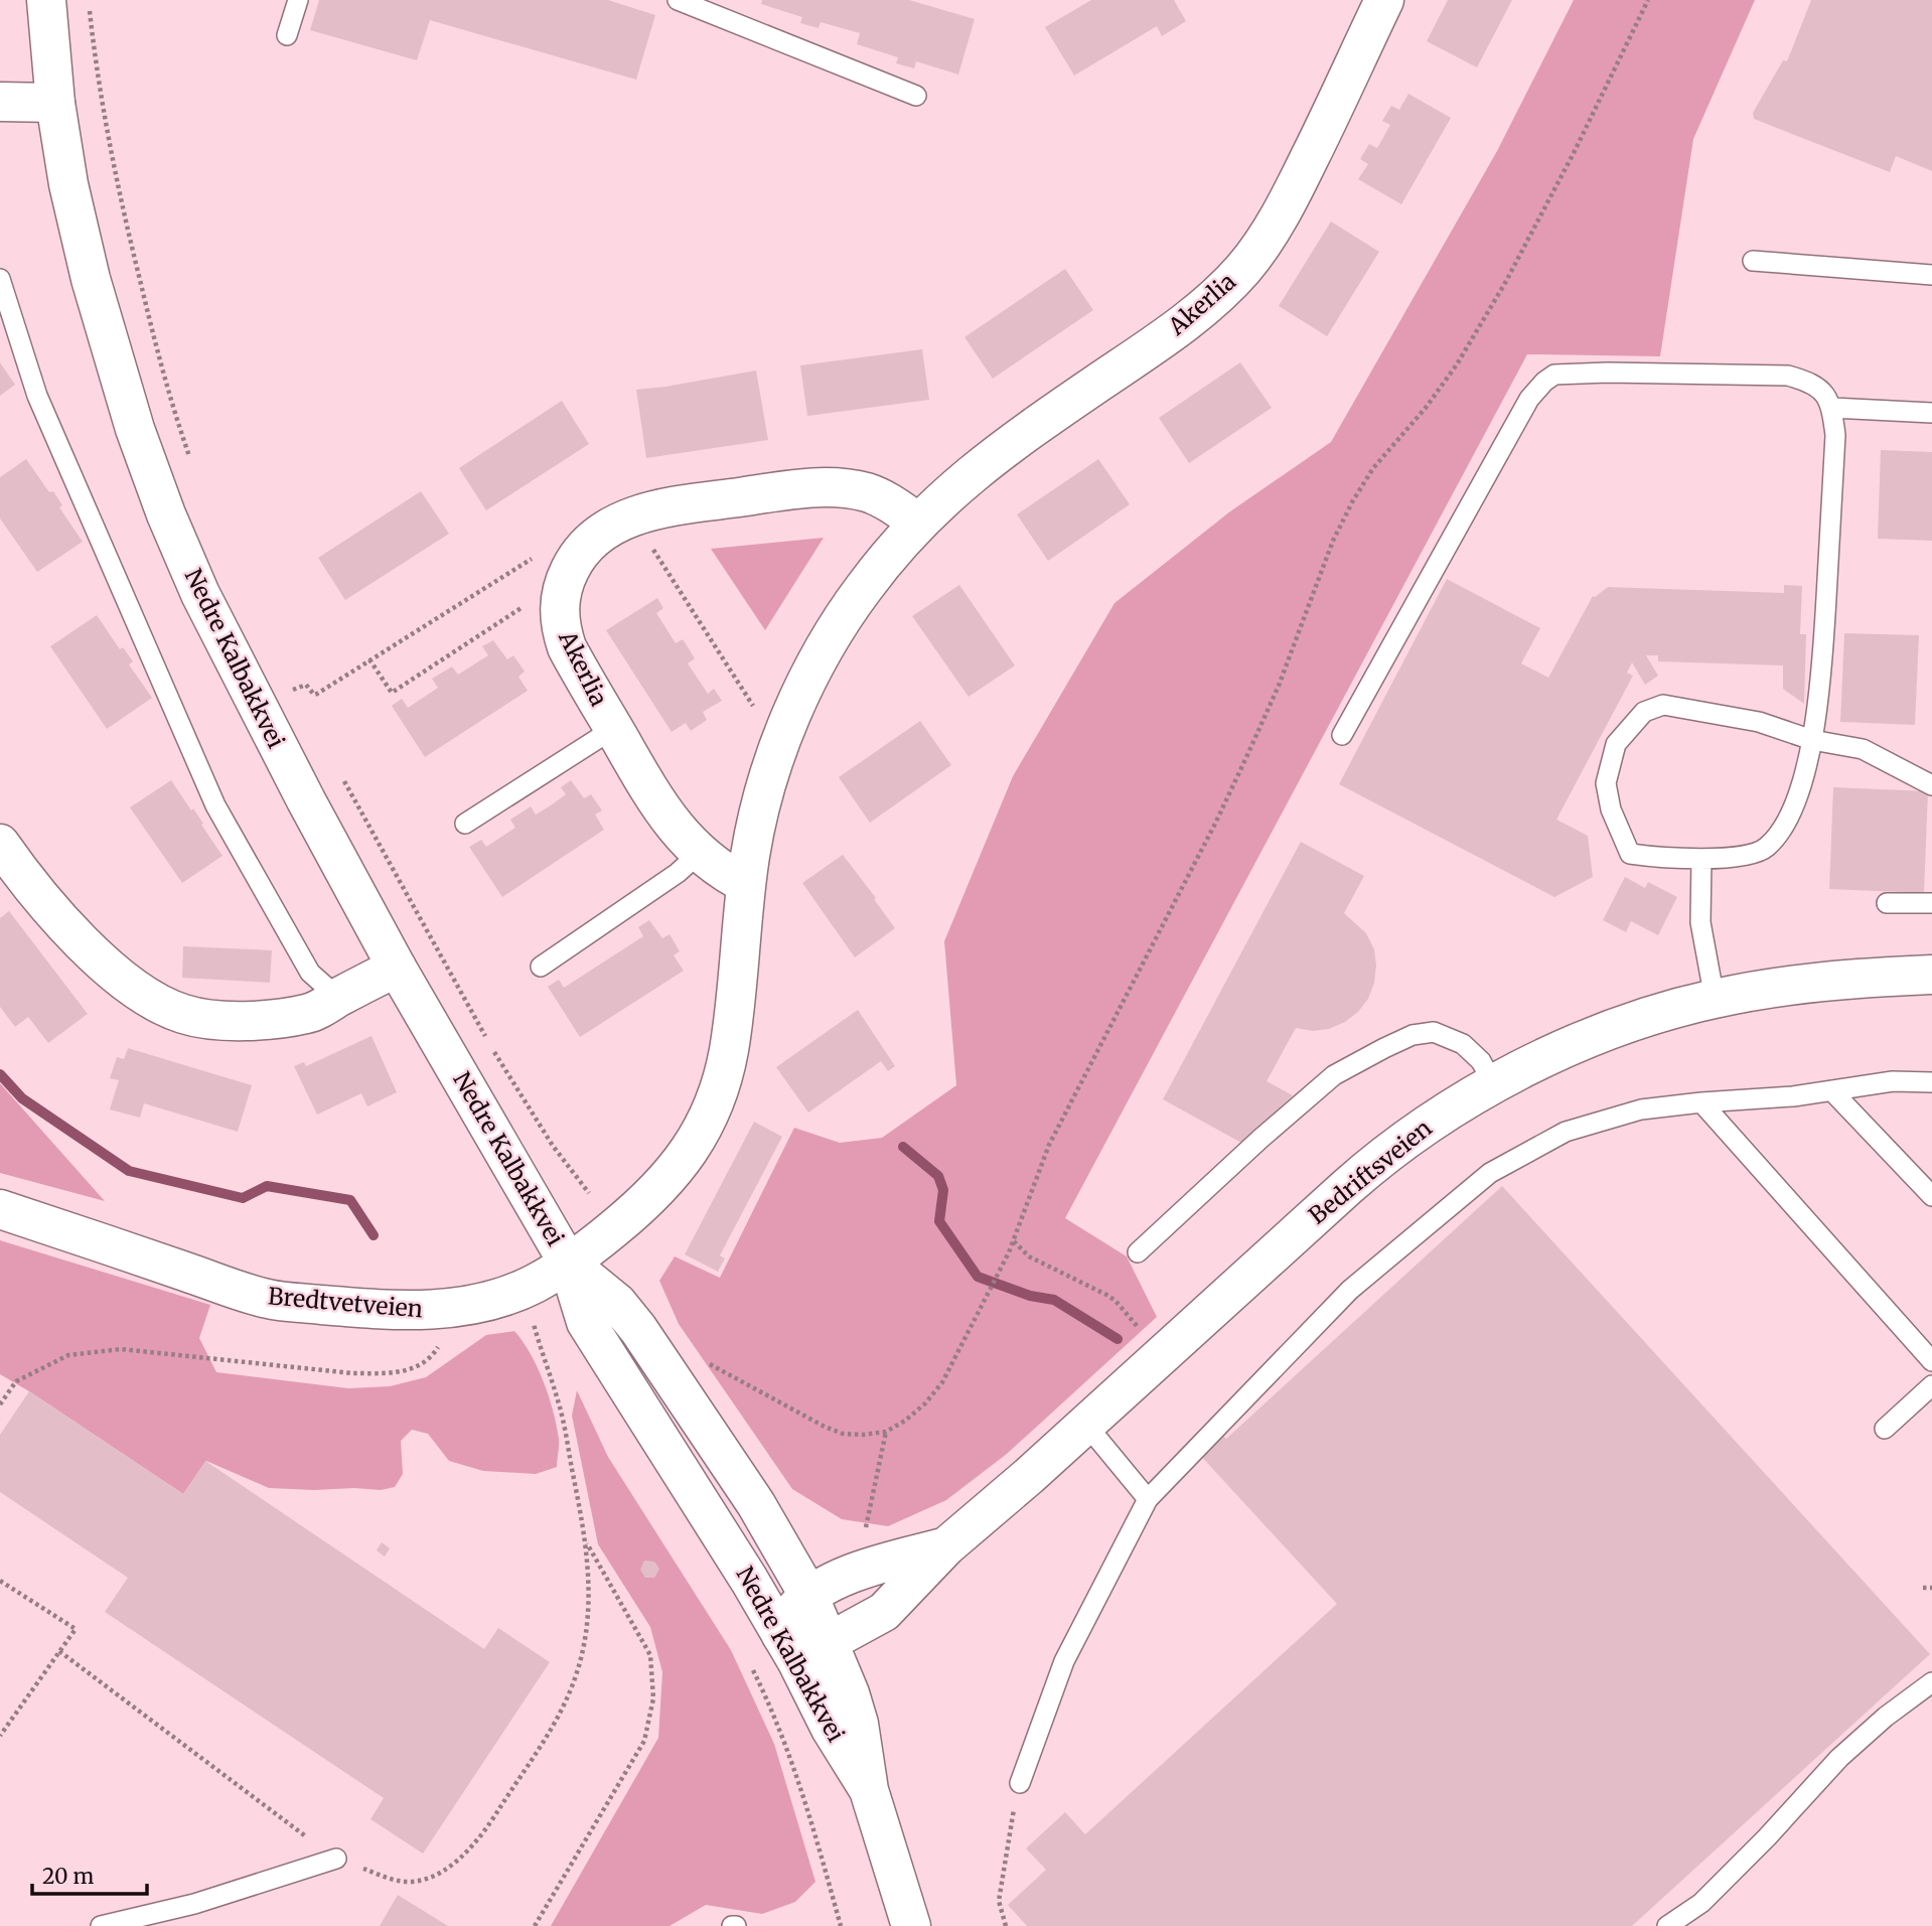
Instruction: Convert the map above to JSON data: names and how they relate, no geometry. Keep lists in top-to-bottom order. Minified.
{"streets":{"street":["Akerlia","Nedre Kalbakkvei","Bedriftsveien","Bredtvetveien"]},"crossings":[["Akerlia","Nedre Kalbakkvei"],["Akerlia","Bredtvetveien"],["Nedre Kalbakkvei","Bedriftsveien"],["Nedre Kalbakkvei","Bredtvetveien"]],"scale_bar":"20 m"}
